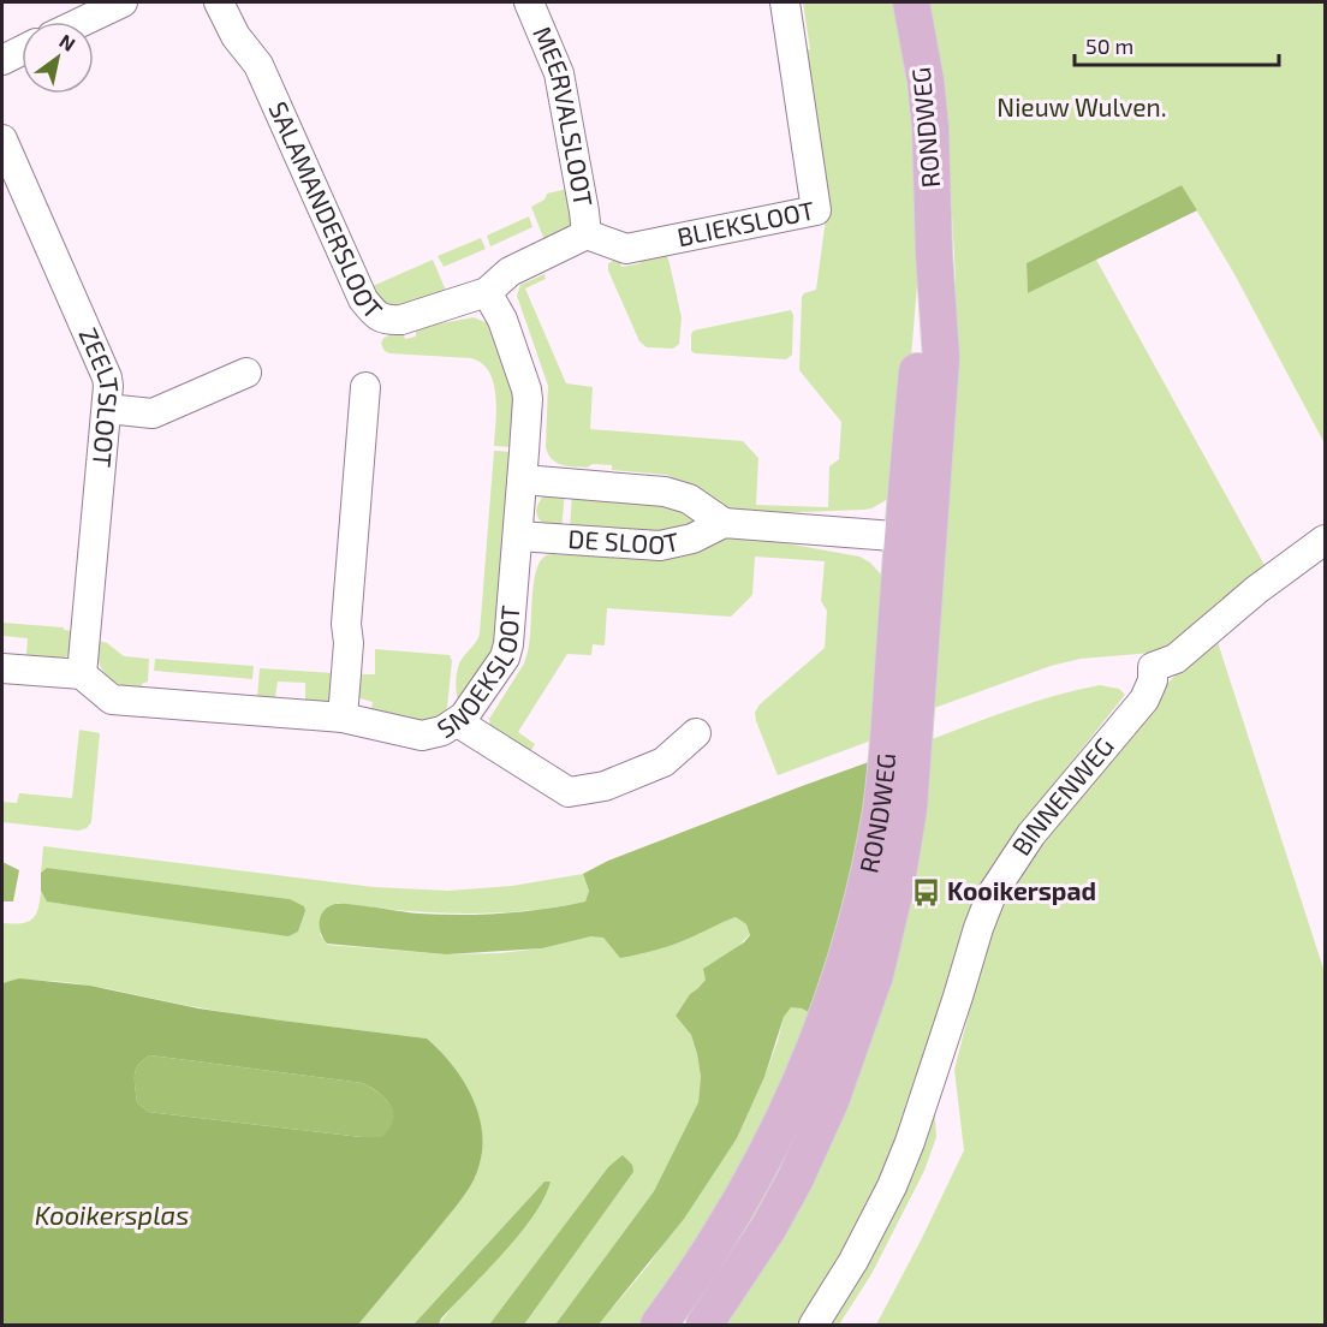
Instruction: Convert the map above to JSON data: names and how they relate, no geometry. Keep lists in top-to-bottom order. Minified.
{"streets":{"main road":["RONDWEG"],"street":["MEERVALSLOOT","SALAMANDERSLOOT","BLIEKSLOOT","ZEELTSLOOT","DE SLOOT","SNOEKSLOOT","BINNENWEG"]},"crossings":[["MEERVALSLOOT","BLIEKSLOOT"],["RONDWEG","DE SLOOT"],["SALAMANDERSLOOT","SNOEKSLOOT"],["ZEELTSLOOT","SNOEKSLOOT"],["DE SLOOT","SNOEKSLOOT"]],"water":["Kooikersplas"],"parks":["Nieuw Wulven."],"places":{"bus stop":["Kooikerspad"]},"scale_bar":"50 m","north":"top right"}
